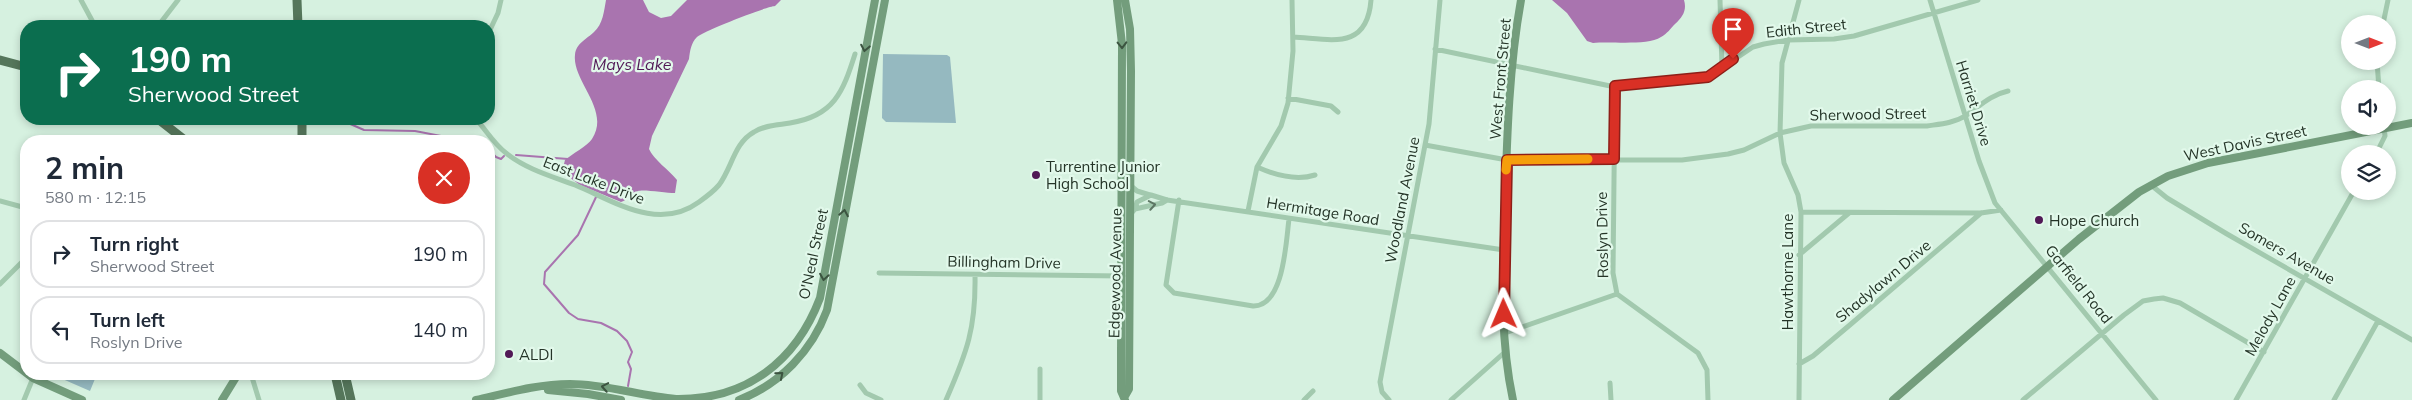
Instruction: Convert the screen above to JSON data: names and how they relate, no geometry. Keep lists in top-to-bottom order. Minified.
{"streets":{"street":["Edith Street","West Front Street","Harriet Drive","Sherwood Street","West Davis Street","East Lake Drive","Woodland Avenue","Hermitage Road","Roslyn Drive","Somers Avenue","O'Neal Street","Billingham Drive","Hawthorne Lane","Edgewood Avenue","Shadylawn Drive","Garfield Road","Melody Lane"]},"crossings":[["Edith Street","West Front Street"],["Edith Street","Harriet Drive"],["Edith Street","Woodland Avenue"],["Edith Street","Roslyn Drive"],["Edith Street","Hawthorne Lane"],["West Front Street","Sherwood Street"],["West Front Street","Hermitage Road"],["Harriet Drive","Sherwood Street"],["Harriet Drive","Garfield Road"],["Sherwood Street","Woodland Avenue"],["Sherwood Street","Roslyn Drive"],["Sherwood Street","Hawthorne Lane"],["West Davis Street","Somers Avenue"],["West Davis Street","Garfield Road"],["Woodland Avenue","Hermitage Road"],["Hermitage Road","Edgewood Avenue"],["Somers Avenue","Melody Lane"],["Billingham Drive","Edgewood Avenue"],["Hawthorne Lane","Shadylawn Drive"]],"water":["Mays Lake"],"places":["Turrentine Junior High School","Hope Church","ALDI"],"north":"right","page":{"turn":["190 m","Sherwood Street"],"heading":["2 min","580 m · 12:15"],"list":[{"name":"Turn right","note":"Sherwood Street","value":"190 m"},{"name":"Turn left","note":"Roslyn Drive","value":"140 m"}]}}
